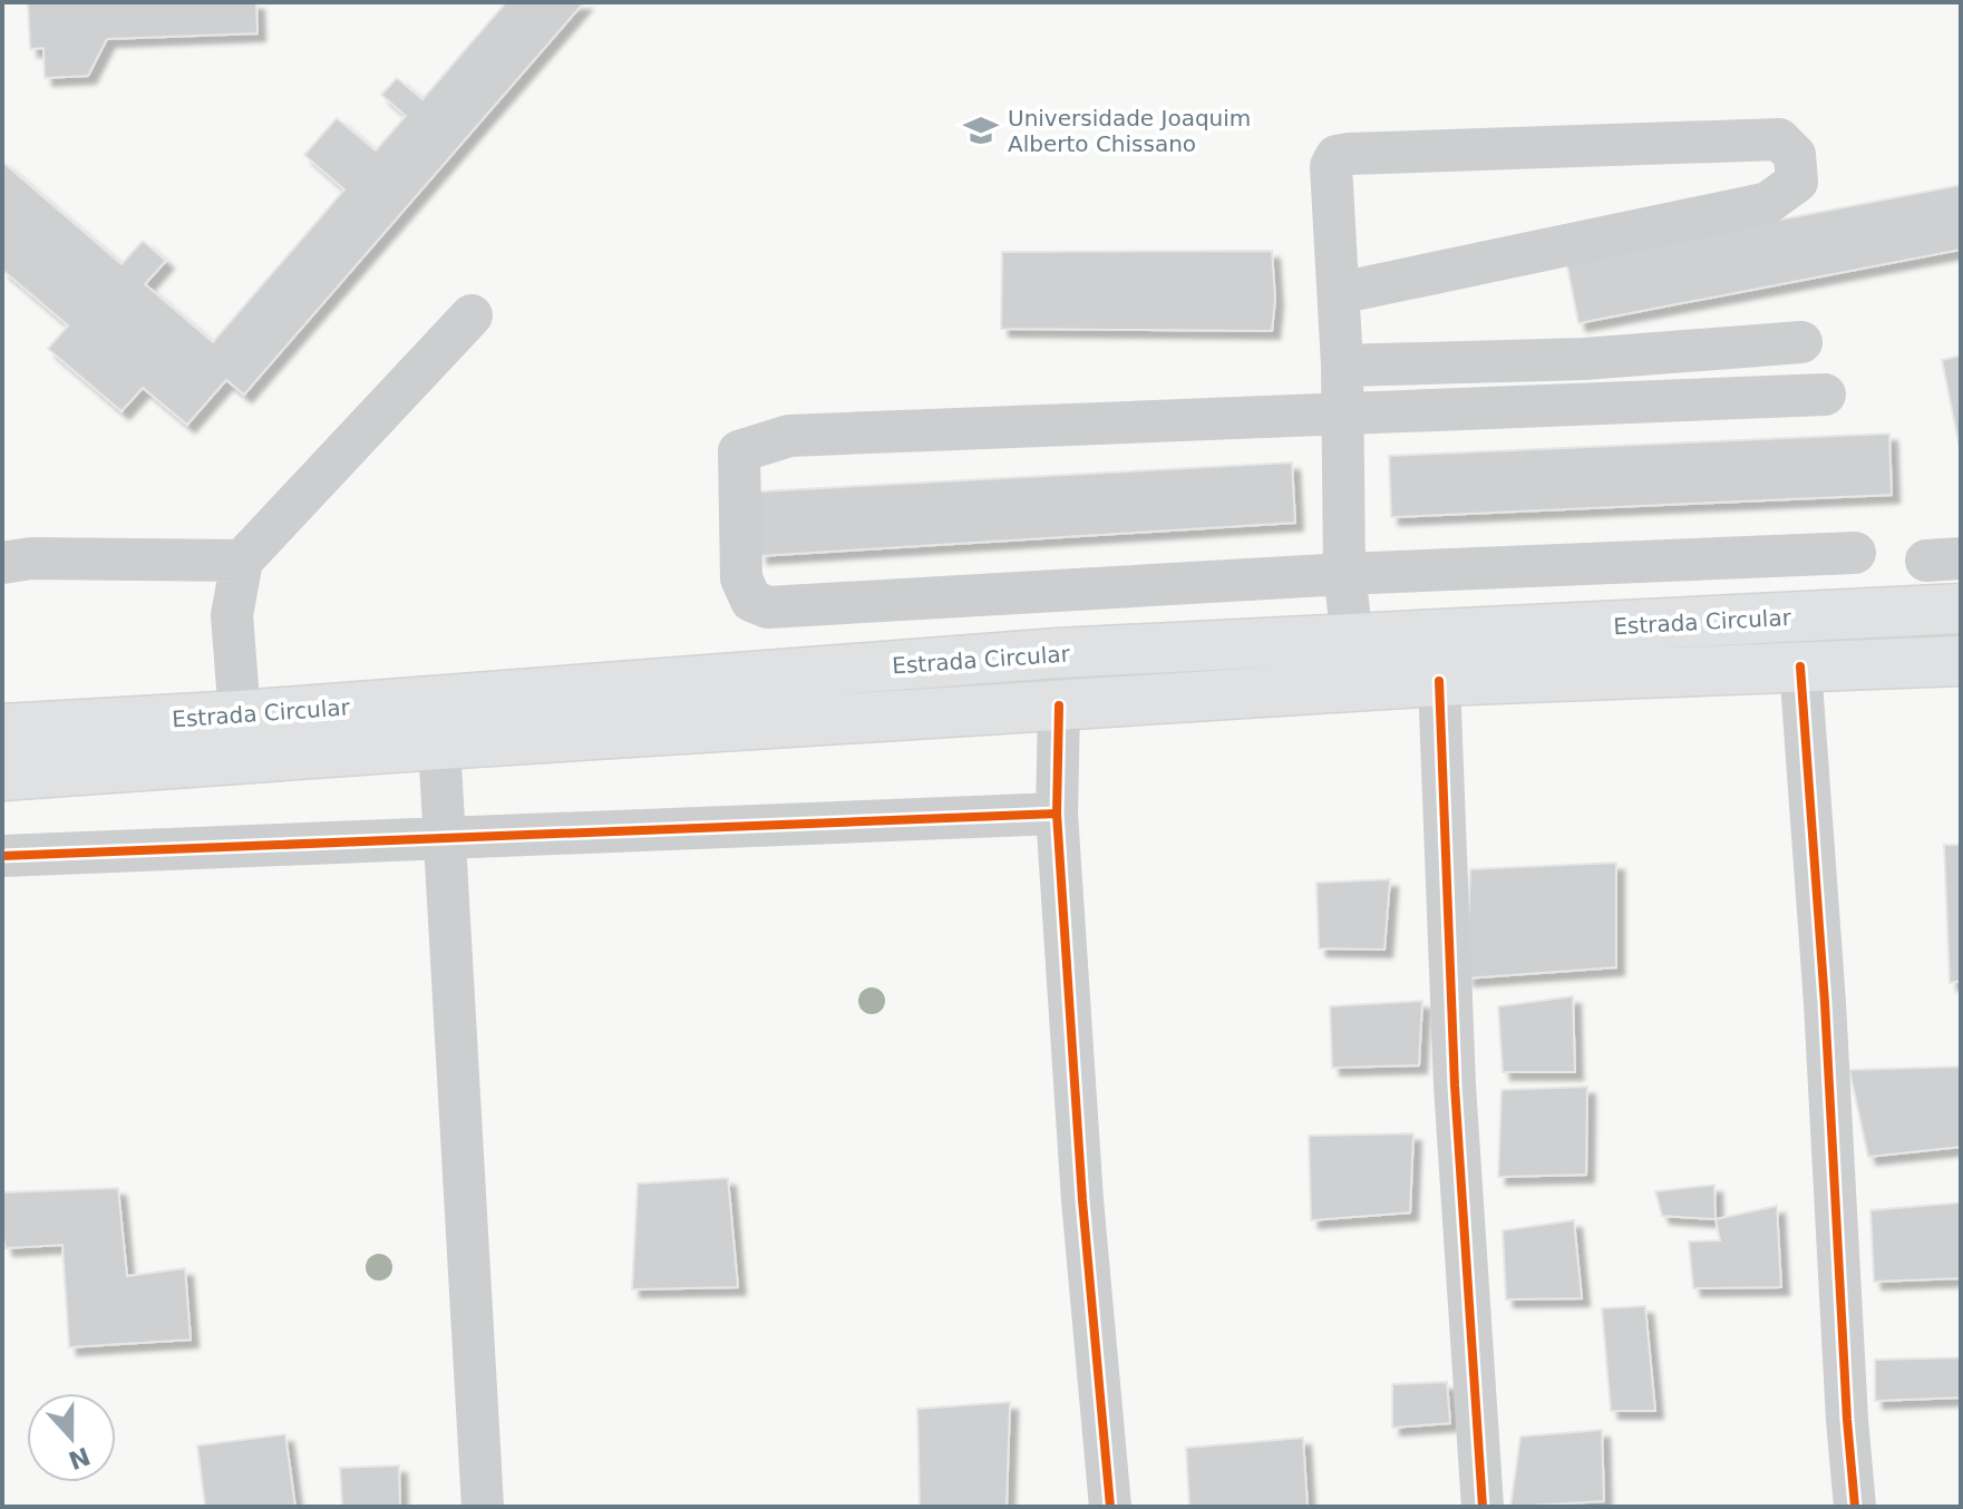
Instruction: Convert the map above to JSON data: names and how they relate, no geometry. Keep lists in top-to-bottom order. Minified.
{"streets":{"main road":["Estrada Circular"]},"places":{"school or university":["Universidade Joaquim Alberto Chissano"]},"north":"bottom"}
